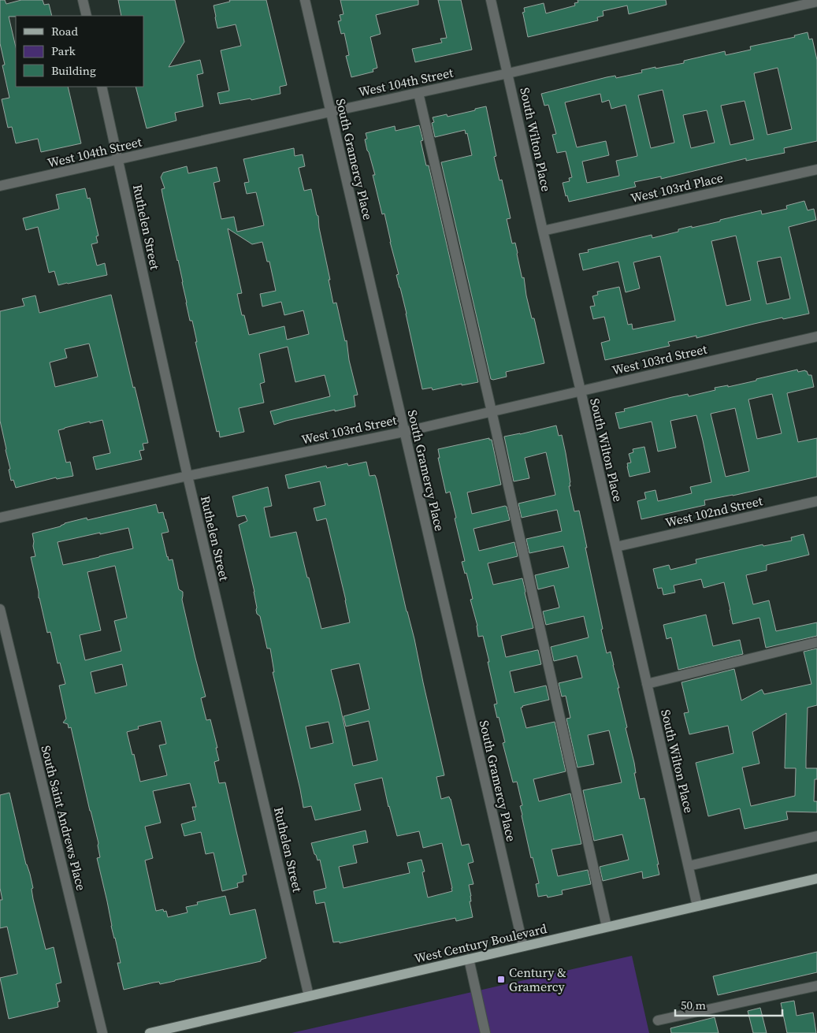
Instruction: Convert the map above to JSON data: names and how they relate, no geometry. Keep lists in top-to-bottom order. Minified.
{"streets":{"main road":["West Century Boulevard"],"street":["West 104th Street","South Wilton Place","South Gramercy Place","West 103rd Place","Ruthelen Street","West 103rd Street","West 102nd Street","South Saint Andrews Place"]},"crossings":[["West 104th Street","South Wilton Place"],["West 104th Street","South Gramercy Place"],["West 104th Street","Ruthelen Street"],["South Wilton Place","West 103rd Place"],["South Wilton Place","West 103rd Street"],["South Wilton Place","West 102nd Street"],["South Wilton Place","West Century Boulevard"],["South Gramercy Place","West 103rd Street"],["South Gramercy Place","West Century Boulevard"],["Ruthelen Street","West 103rd Street"],["Ruthelen Street","West Century Boulevard"]],"places":{"transit":["Century & Gramercy"]},"legend":["Road","Park","Building"],"scale_bar":"50 m"}
